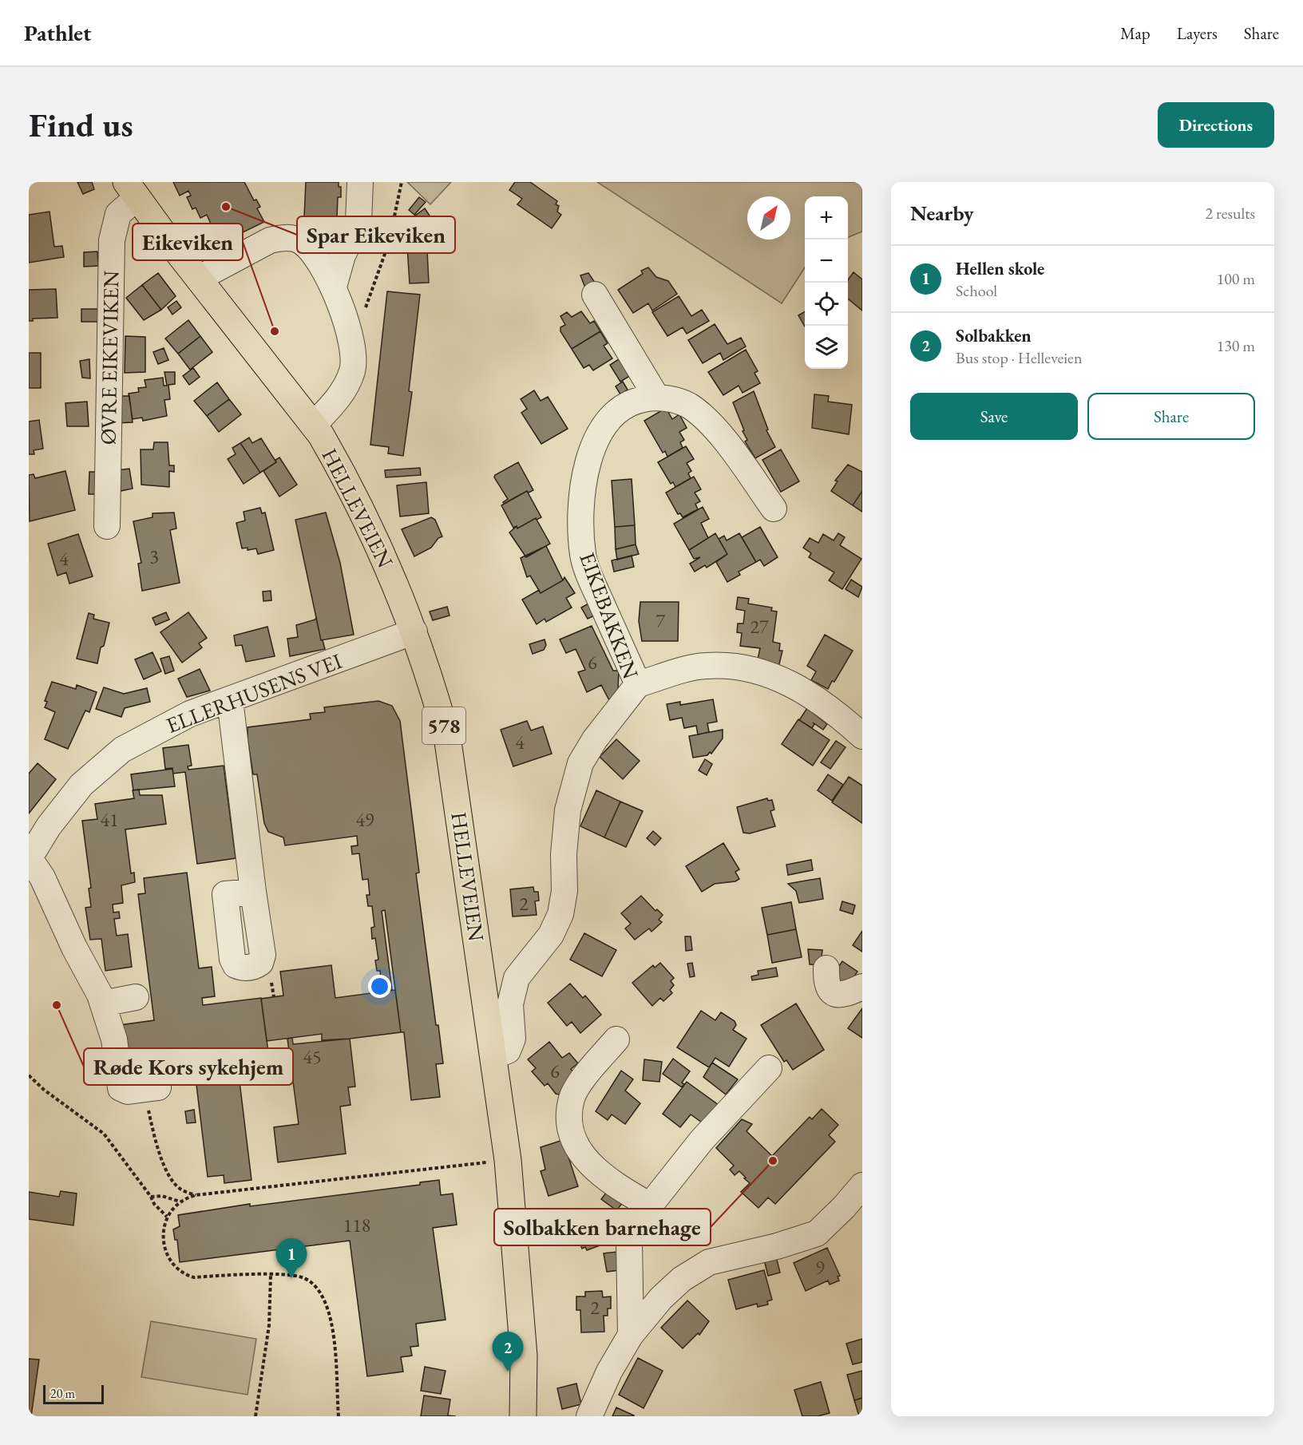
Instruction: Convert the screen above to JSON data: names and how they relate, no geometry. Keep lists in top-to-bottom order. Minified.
{"streets":{"main road":["HELLEVEIEN","578"],"street":["ØVRE EIKEVIKEN","EIKEBAKKEN","ELLERHUSENS VEI"]},"crossings":[["ØVRE EIKEVIKEN","HELLEVEIEN"],["HELLEVEIEN","EIKEBAKKEN"],["HELLEVEIEN","ELLERHUSENS VEI"]],"places":["Spar Eikeviken","Eikeviken","Røde Kors sykehjem","Solbakken barnehage"],"house_numbers":["3","4","7","27","6","4","41","49","2","45","6","118","9","2"],"scale_bar":"20 m","north":"top right","page":{"header":"Pathlet","nav":["Map","Layers","Share"],"buttons":["Directions",["Save","Share"]],"title":"Find us","heading":["Nearby","2 results"],"map_buttons":["+","−"],"list":[{"mark":"1","name":"Hellen skole","note":"School","value":"100 m"},{"mark":"2","name":"Solbakken","note":"Bus stop · Helleveien","value":"130 m"}],"pins":["1","2"],"scale":"20 m"}}
